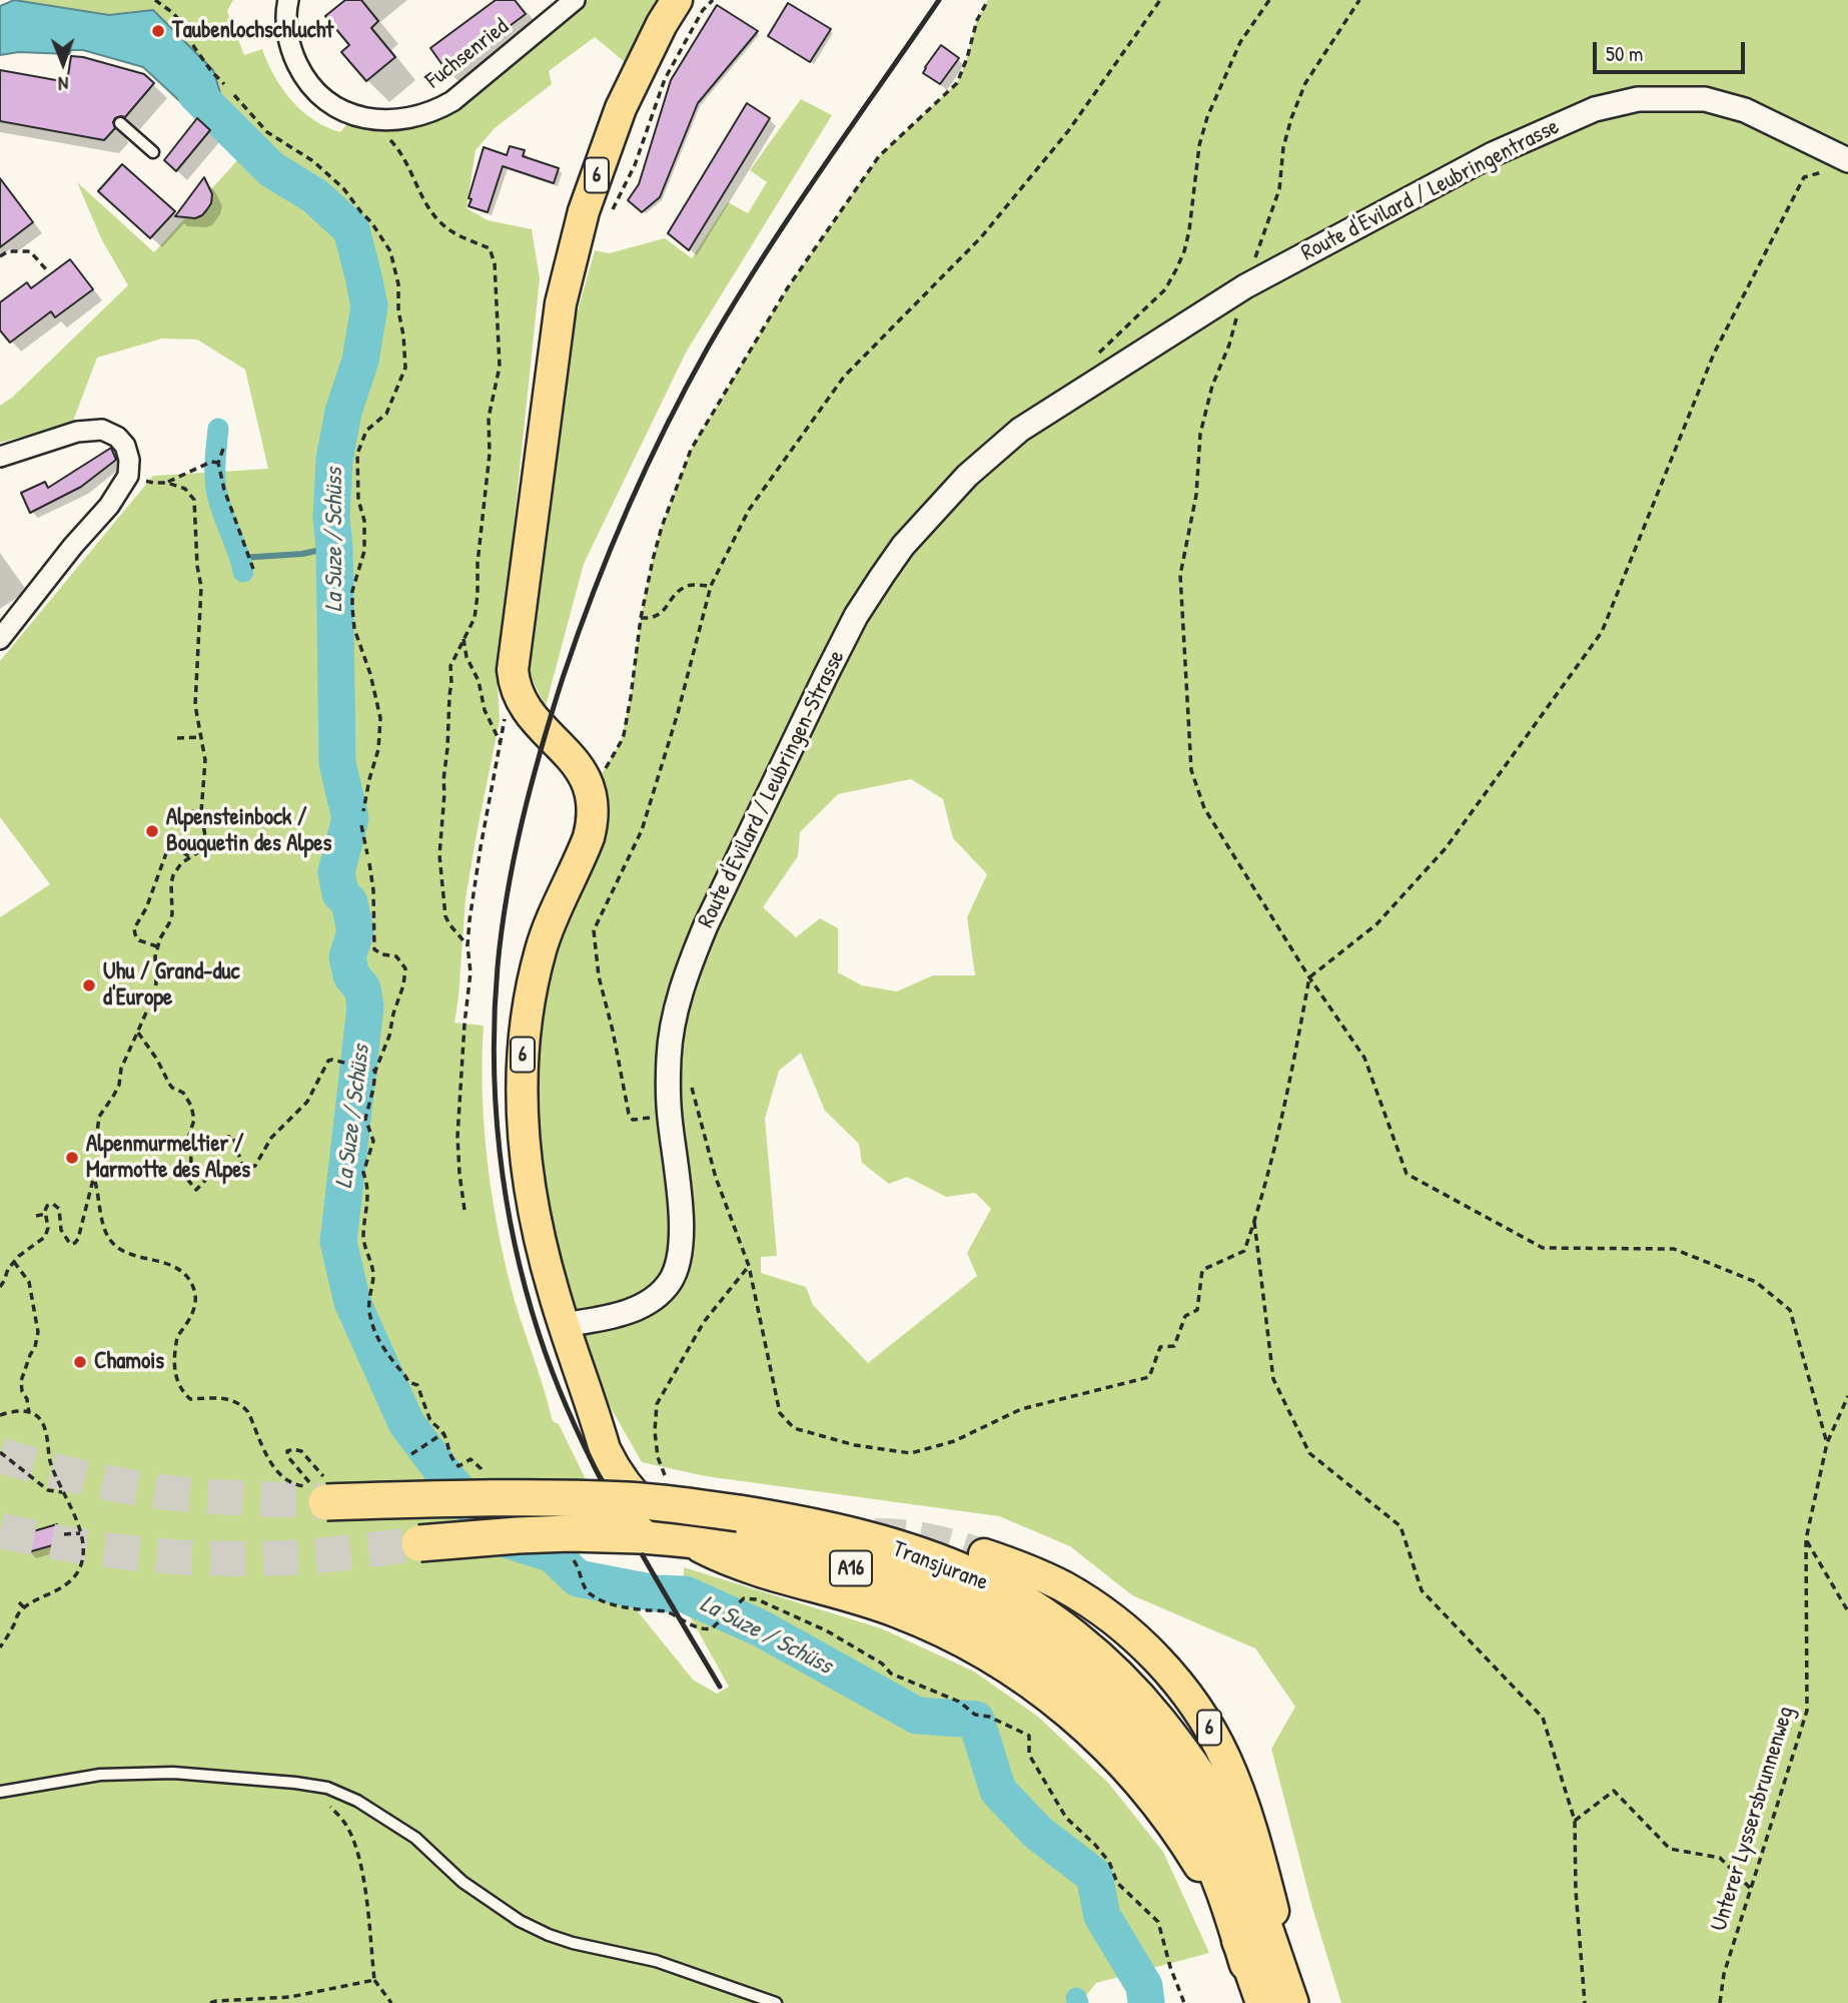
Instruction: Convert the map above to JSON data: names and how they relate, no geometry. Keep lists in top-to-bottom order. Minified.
{"streets":{"highway":["Transjurane","A16"],"main road":["6"],"street":["Fuchsenried","Route d'Evilard / Leubringentrasse","Route d'Evilard / Leubringen-Strasse"],"path":["Unterer Lyssersbrunnenweg"]},"crossings":[["6","Route d'Evilard / Leubringen-Strasse"],["6","Transjurane"],["Route d'Evilard / Leubringentrasse","Route d'Evilard / Leubringen-Strasse"]],"water":["La Suze / Schüss"],"places":["Taubenlochschlucht","Alpensteinbock / Bouquetin des Alpes","Uhu / Grand-duc d'Europe","Alpenmurmeltier / Marmotte des Alpes","Chamois"],"scale_bar":"50 m","north":"bottom"}
